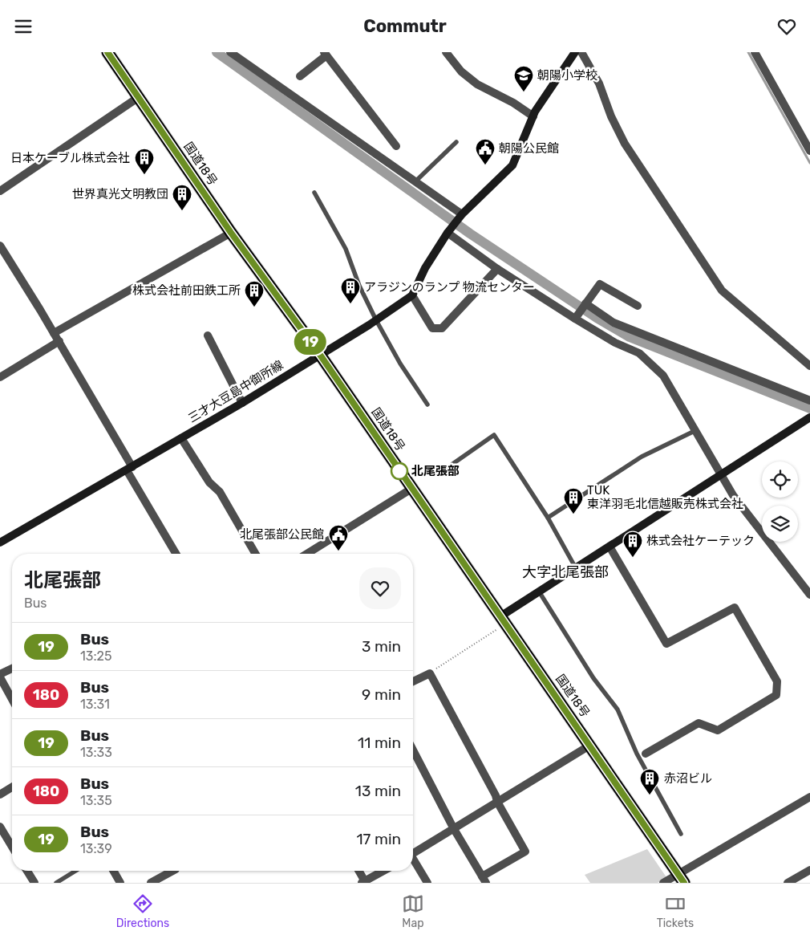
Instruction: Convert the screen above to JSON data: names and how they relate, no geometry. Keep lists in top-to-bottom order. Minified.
{"streets":{"highway":["国道18号"],"main road":["三才大豆島中御所線"]},"crossings":[["国道18号","三才大豆島中御所線"]],"districts":["大字北尾張部"],"places":{"school or university":["朝陽小学校"],"public building":["朝陽公民館","北尾張部公民館"],"building":["日本ケーブル株式会社","世界真光文明教団","アラジンのランプ 物流センター","株式会社前田鉄工所","TUK 東洋羽毛北信越販売株式会社","株式会社ケーテック","赤沼ビル"],"other":["北尾張部"]},"lines":["bus line 19"],"page":{"header":"Commutr","on_map":"19","heading":["北尾張部","Bus"],"list":[{"mark":"19","name":"Bus","note":"13:25","value":"3 min"},{"mark":"180","name":"Bus","note":"13:31","value":"9 min"},{"mark":"19","name":"Bus","note":"13:33","value":"11 min"},{"mark":"180","name":"Bus","note":"13:35","value":"13 min"},{"mark":"19","name":"Bus","note":"13:39","value":"17 min"}],"tabs":["Directions","Map","Tickets"]}}
